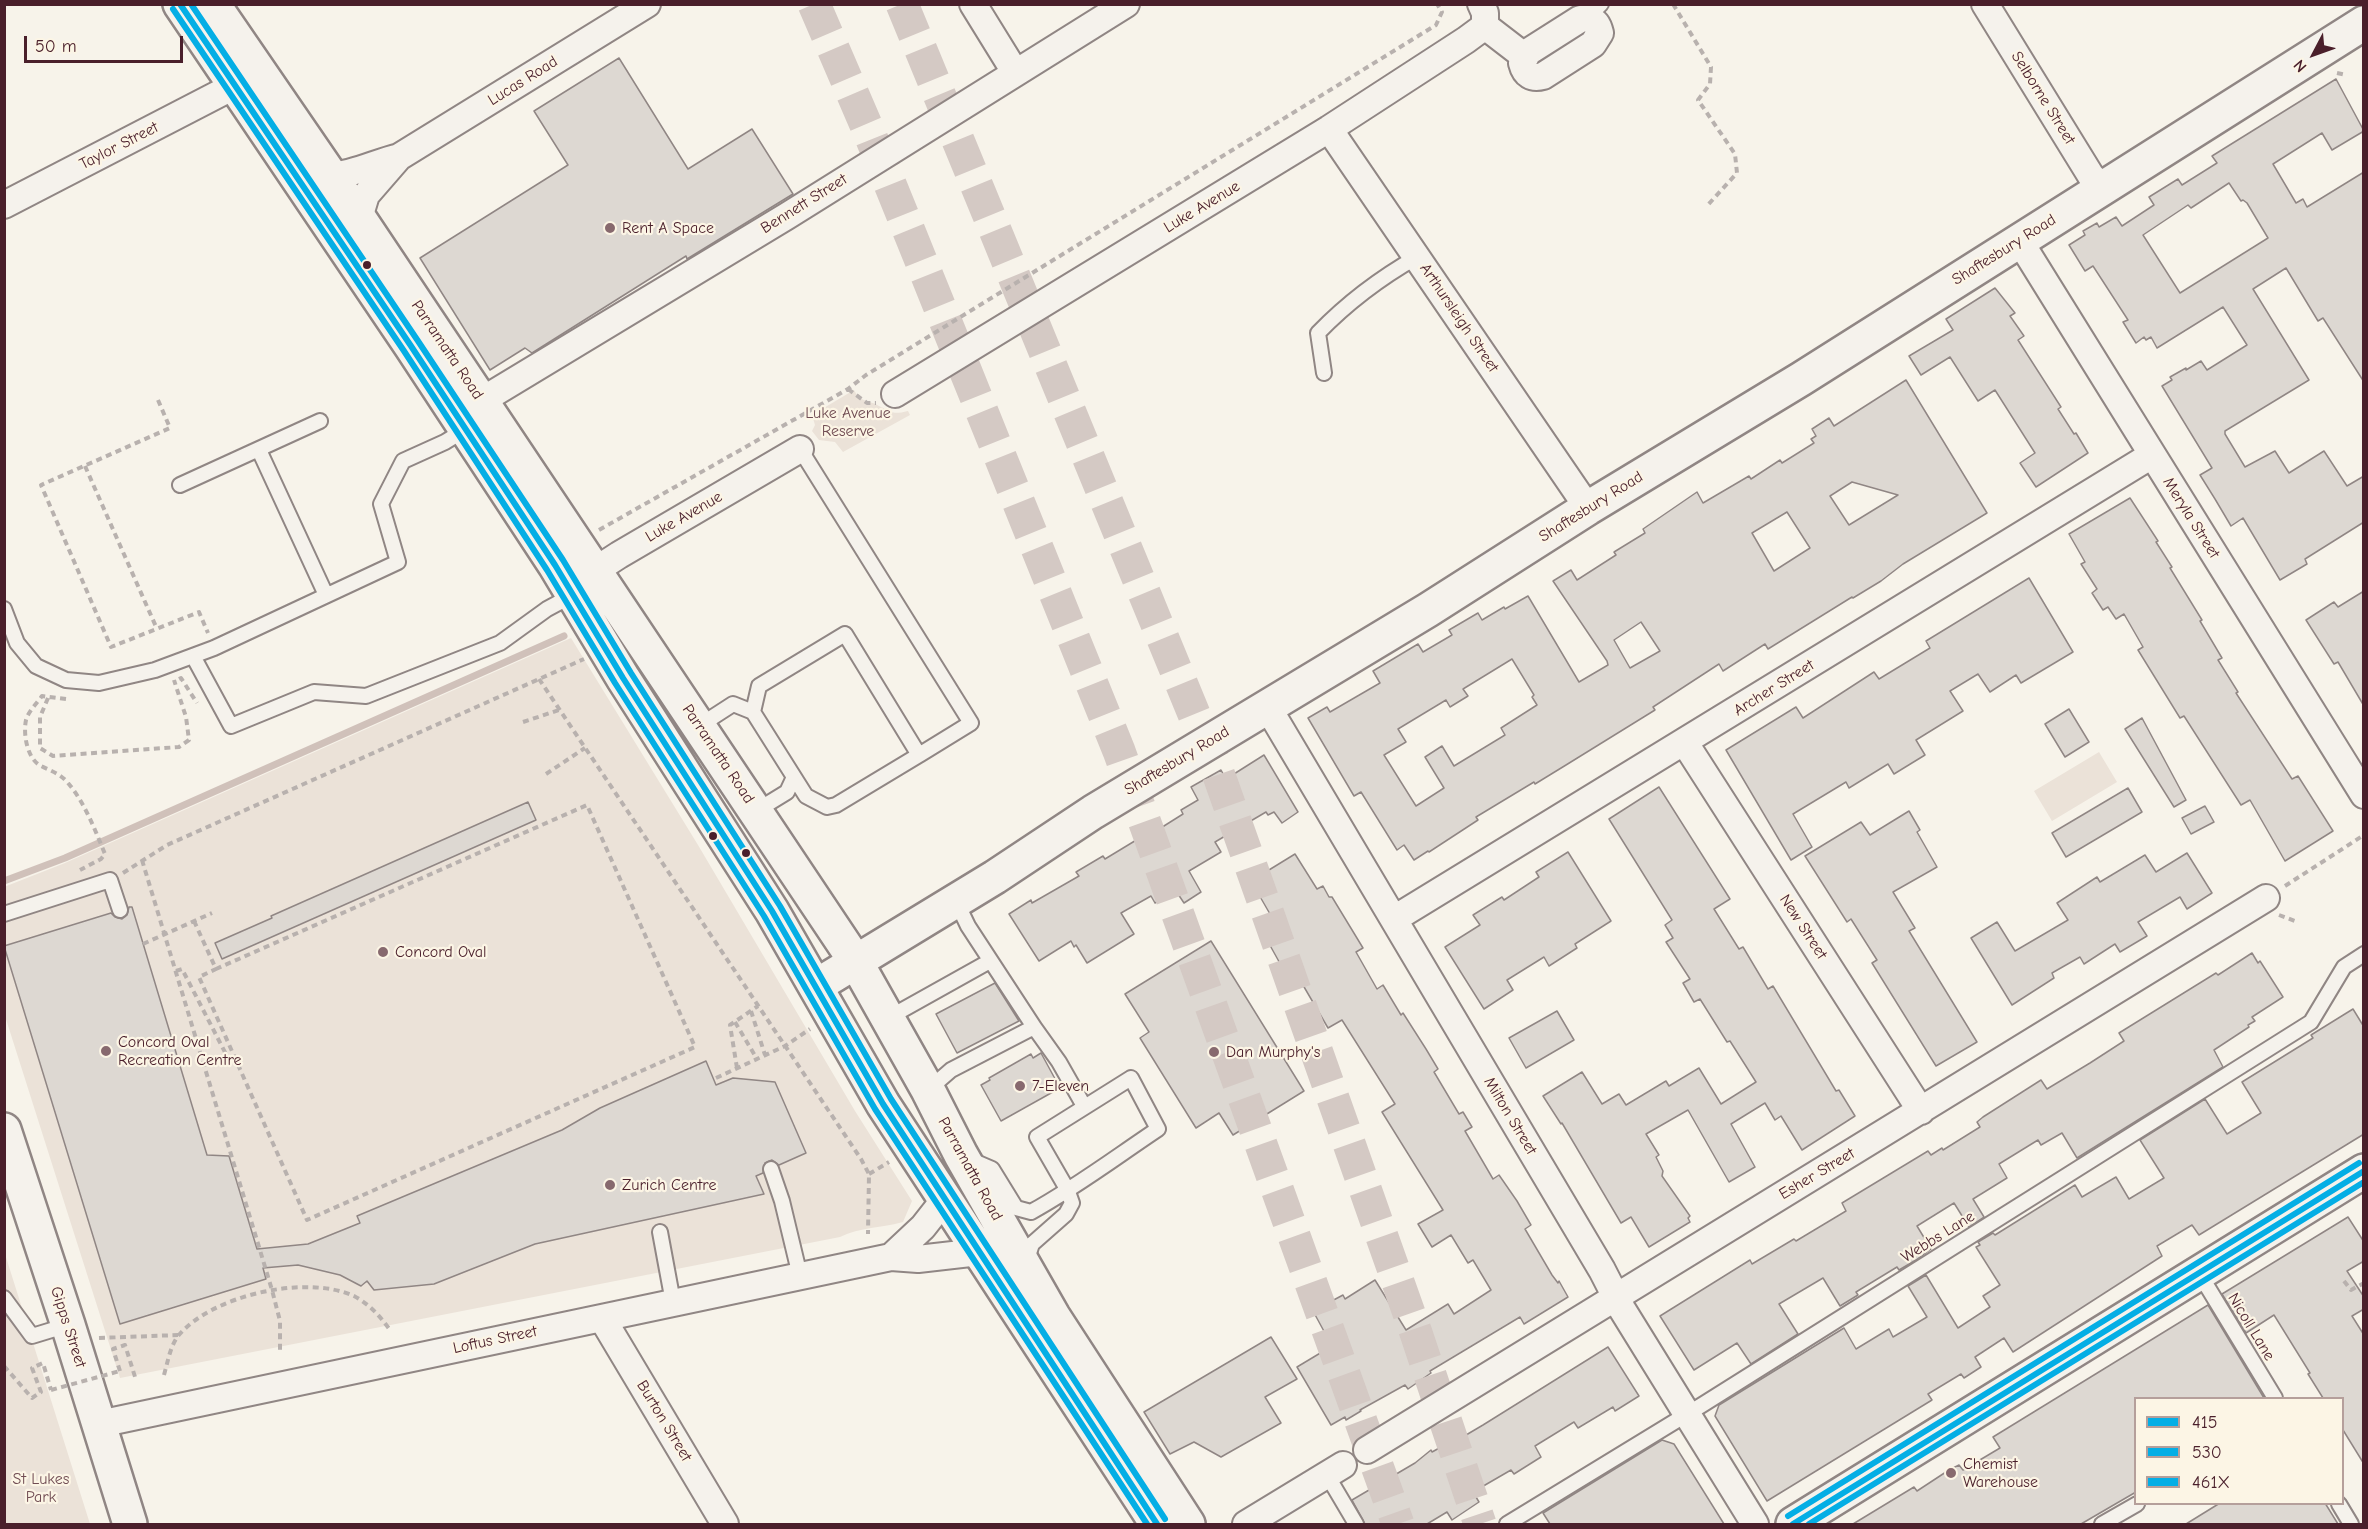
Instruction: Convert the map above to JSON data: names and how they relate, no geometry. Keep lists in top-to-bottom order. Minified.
{"streets":{"main road":["Shaftesbury Road","Parramatta Road","Gipps Street"],"street":["Lucas Road","Selborne Street","Taylor Street","Bennett Street","Luke Avenue","Arthursleigh Street","Meryla Street","Archer Street","New Street","Milton Street","Esher Street","Loftus Street","Burton Street"],"lane":["Webbs Lane","Nicoll Lane"]},"crossings":[["Lucas Road","Parramatta Road"],["Selborne Street","Shaftesbury Road"],["Taylor Street","Parramatta Road"],["Bennett Street","Parramatta Road"],["Luke Avenue","Arthursleigh Street"],["Luke Avenue","Parramatta Road"],["Shaftesbury Road","Arthursleigh Street"],["Shaftesbury Road","Parramatta Road"],["Shaftesbury Road","Meryla Street"],["Shaftesbury Road","Milton Street"],["Parramatta Road","Loftus Street"],["Meryla Street","Archer Street"],["Archer Street","New Street"],["Archer Street","Milton Street"],["New Street","Esher Street"],["Milton Street","Esher Street"],["Milton Street","Webbs Lane"],["Gipps Street","Loftus Street"],["Loftus Street","Burton Street"]],"parks":["Luke Avenue Reserve","St Lukes Park"],"places":["Rent A Space","Concord Oval","Concord Oval Recreation Centre","Dan Murphy's","7-Eleven","Zurich Centre","Chemist Warehouse"],"lines":["transit line 415","transit line 461X","transit line 530"],"legend":["415","530","461X"],"scale_bar":"50 m","north":"bottom left"}
